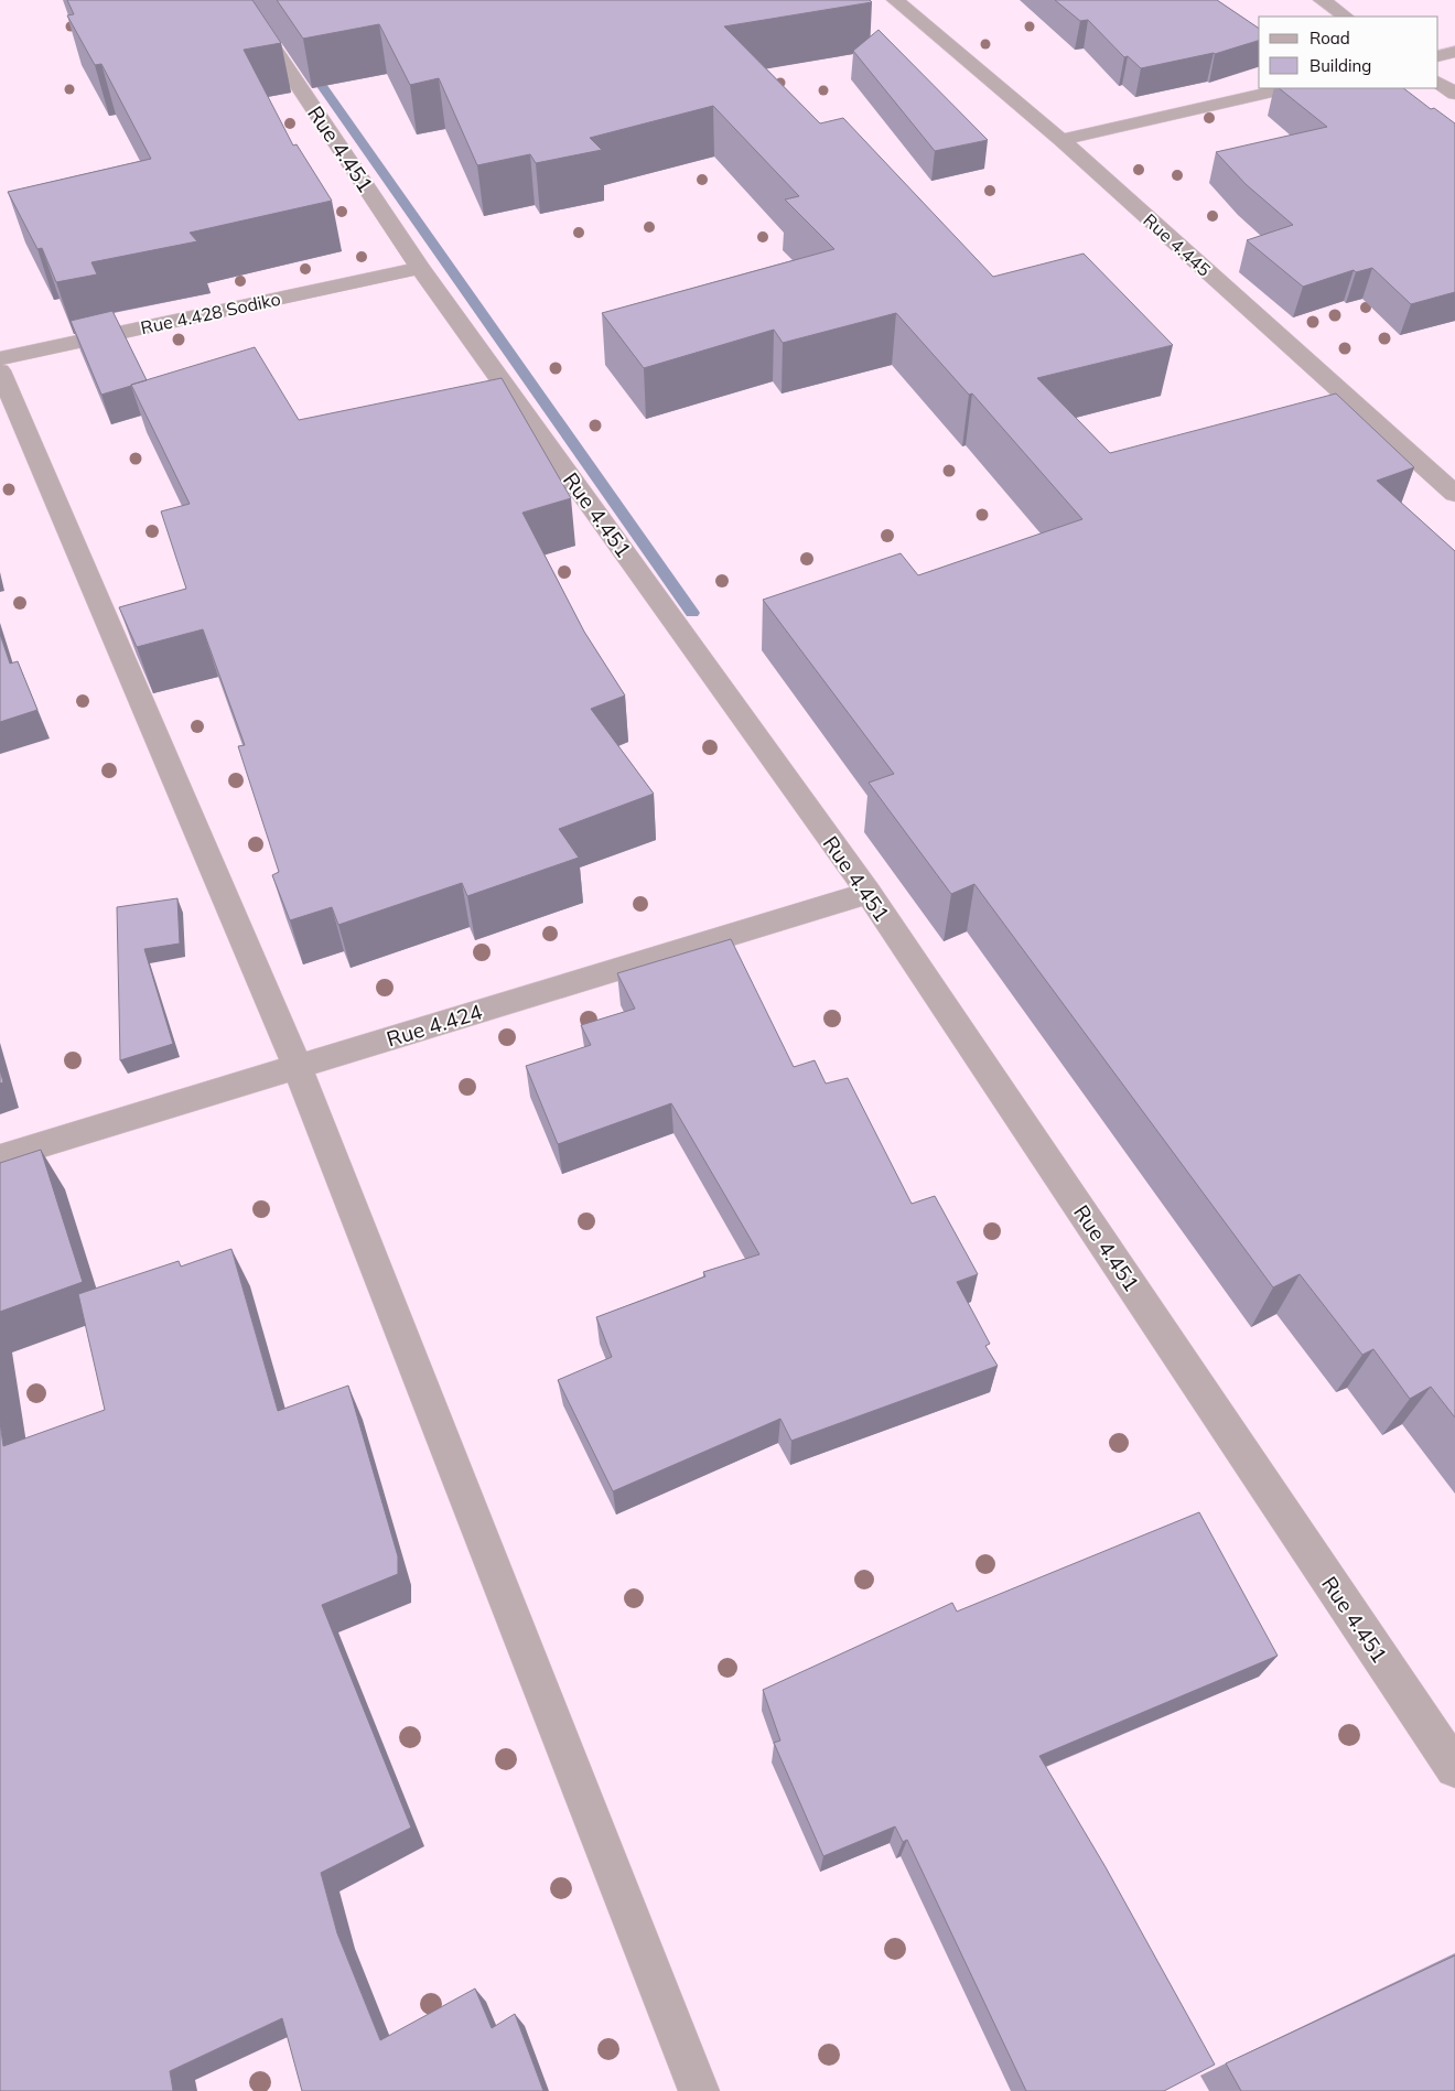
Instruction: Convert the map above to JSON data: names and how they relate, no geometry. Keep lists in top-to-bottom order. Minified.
{"streets":{"street":["Rue 4.451","Rue 4.445","Rue 4.428 Sodiko","Rue 4.424"]},"crossings":[["Rue 4.451","Rue 4.428 Sodiko"],["Rue 4.451","Rue 4.424"]],"legend":["Road","Building"]}
